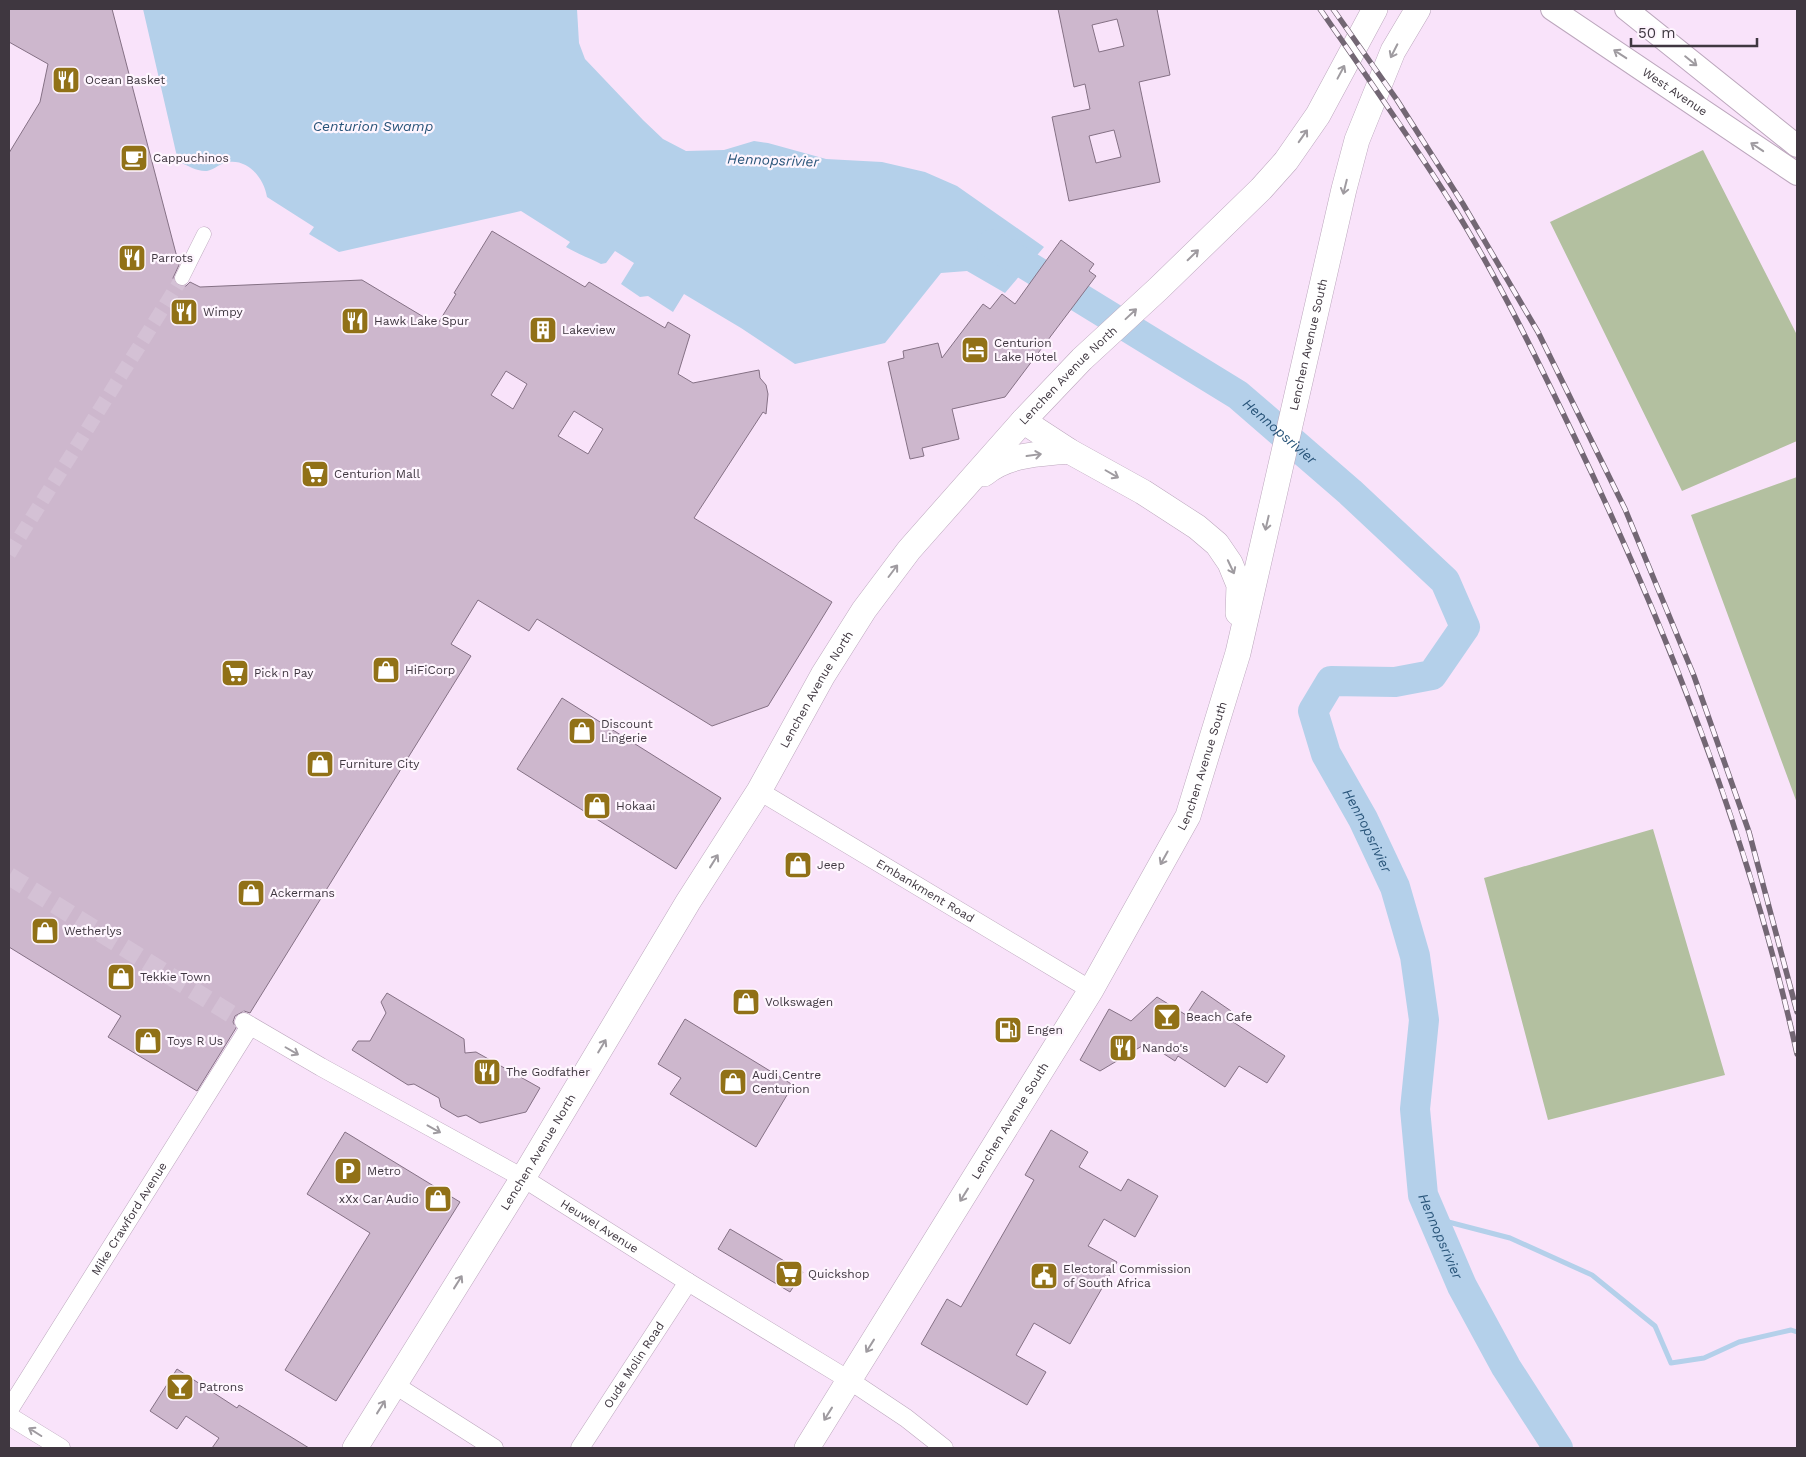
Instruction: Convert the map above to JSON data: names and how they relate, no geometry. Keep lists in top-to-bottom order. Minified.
{"streets":{"main road":["Lenchen Avenue South","Lenchen Avenue North"],"street":["West Avenue","Embankment Road","Mike Crawford Avenue","Heuwel Avenue","Oude Molin Road"]},"crossings":[["Lenchen Avenue South","Embankment Road"],["Lenchen Avenue South","Heuwel Avenue"],["Lenchen Avenue North","Embankment Road"],["Lenchen Avenue North","Heuwel Avenue"],["Mike Crawford Avenue","Heuwel Avenue"],["Heuwel Avenue","Oude Molin Road"]],"one_way":["Lenchen Avenue South","Lenchen Avenue North","Heuwel Avenue"],"water":["Centurion Swamp","Hennopsrivier"],"places":{"restaurant":["Ocean Basket","Parrots","Wimpy","Hawk Lake Spur","Nando's","The Godfather"],"cafe":["Cappuchinos"],"building":["Lakeview"],"hotel":["Centurion Lake Hotel"],"supermarket":["Centurion Mall","Pick n Pay","Quickshop"],"shop":["HiFiCorp","Discount Lingerie","Furniture City","Hokaai","Jeep","Ackermans","Wetherlys","Tekkie Town","Volkswagen","Toys R Us","Audi Centre Centurion","xXx Car Audio"],"bar":["Beach Cafe","Patrons"],"fuel station":["Engen"],"parking":["Metro"],"public building":["Electoral Commission of South Africa"]},"scale_bar":"50 m"}
